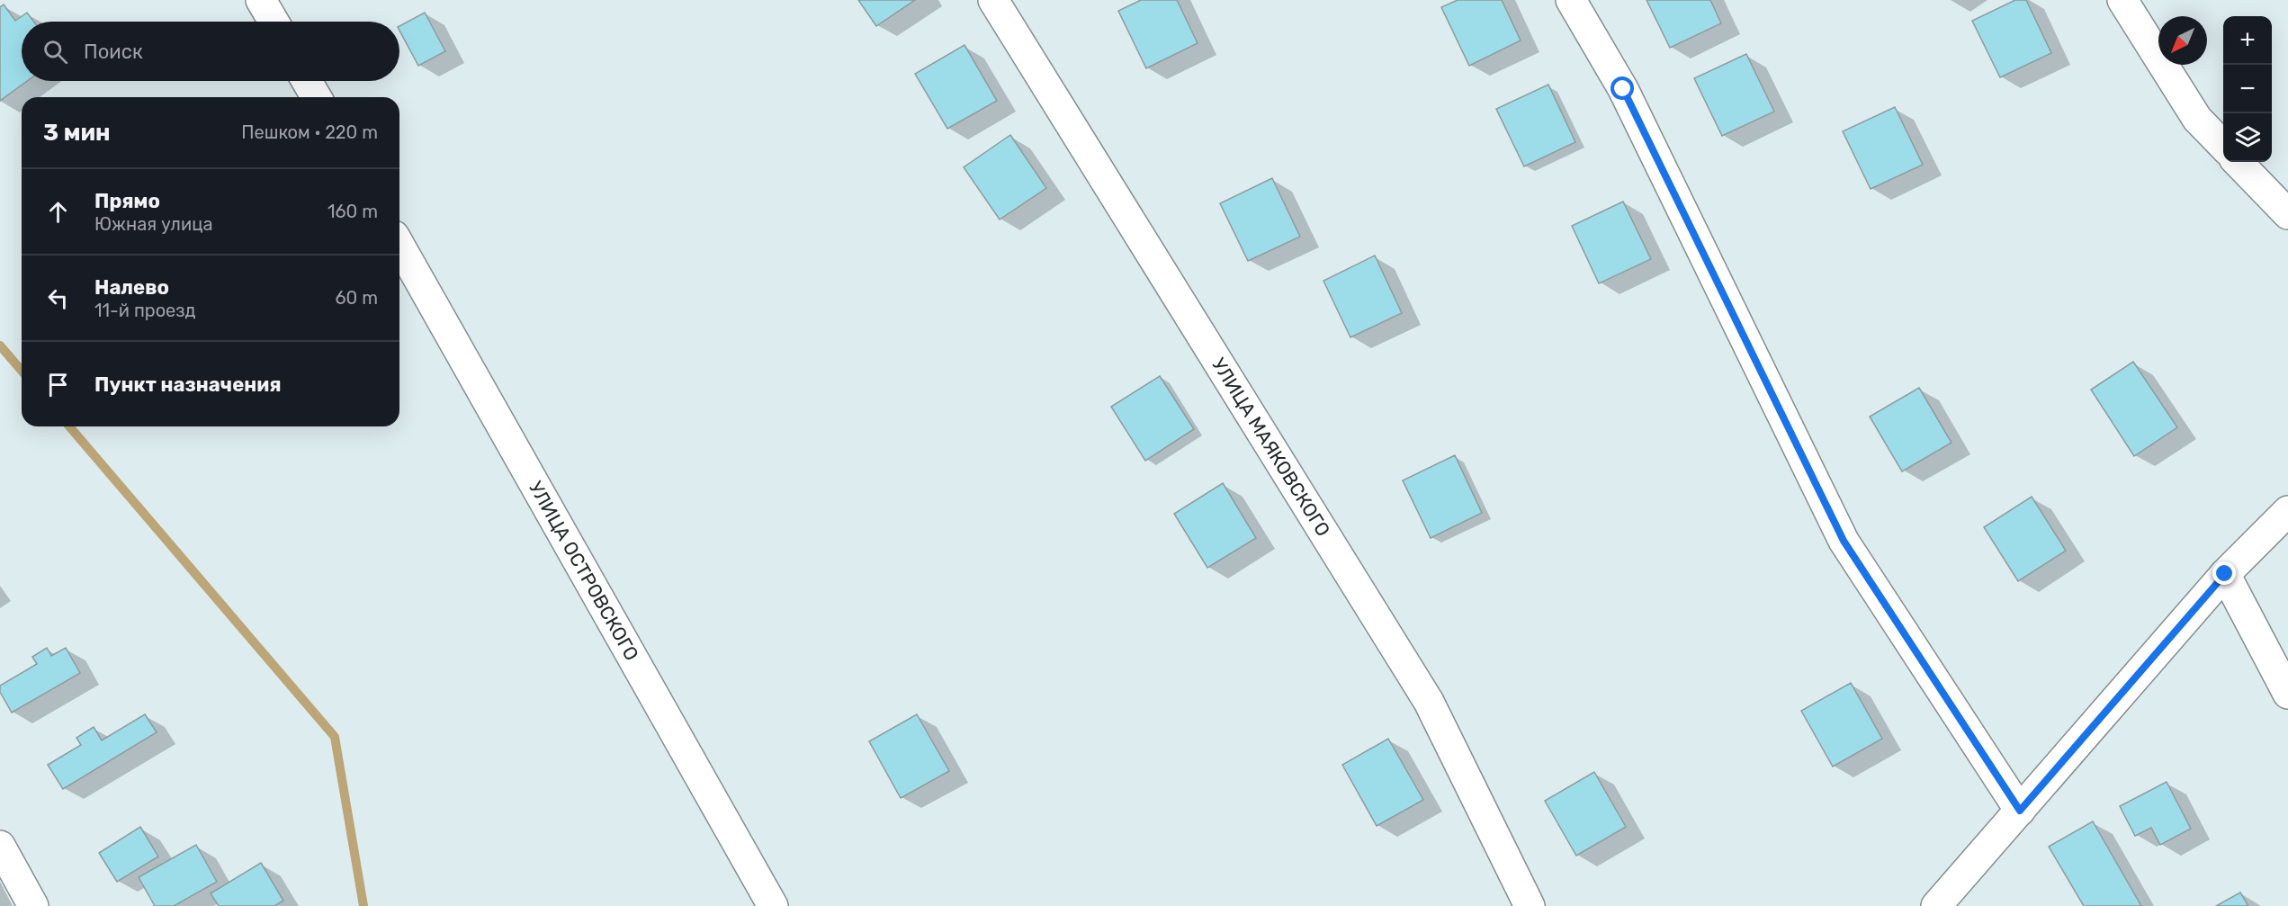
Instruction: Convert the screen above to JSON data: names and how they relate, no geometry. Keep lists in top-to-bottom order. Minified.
{"streets":{"street":["УЛИЦА МАЯКОВСКОГО","УЛИЦА ОСТРОВСКОГО"]},"north":"bottom left","page":{"map_buttons":["+","−"],"search":"Поиск","heading":["3 мин","Пешком · 220 m"],"list":[["Прямо","Южная улица","160 m"],["Налево","11-й проезд","60 m"],"Пункт назначения"]}}
